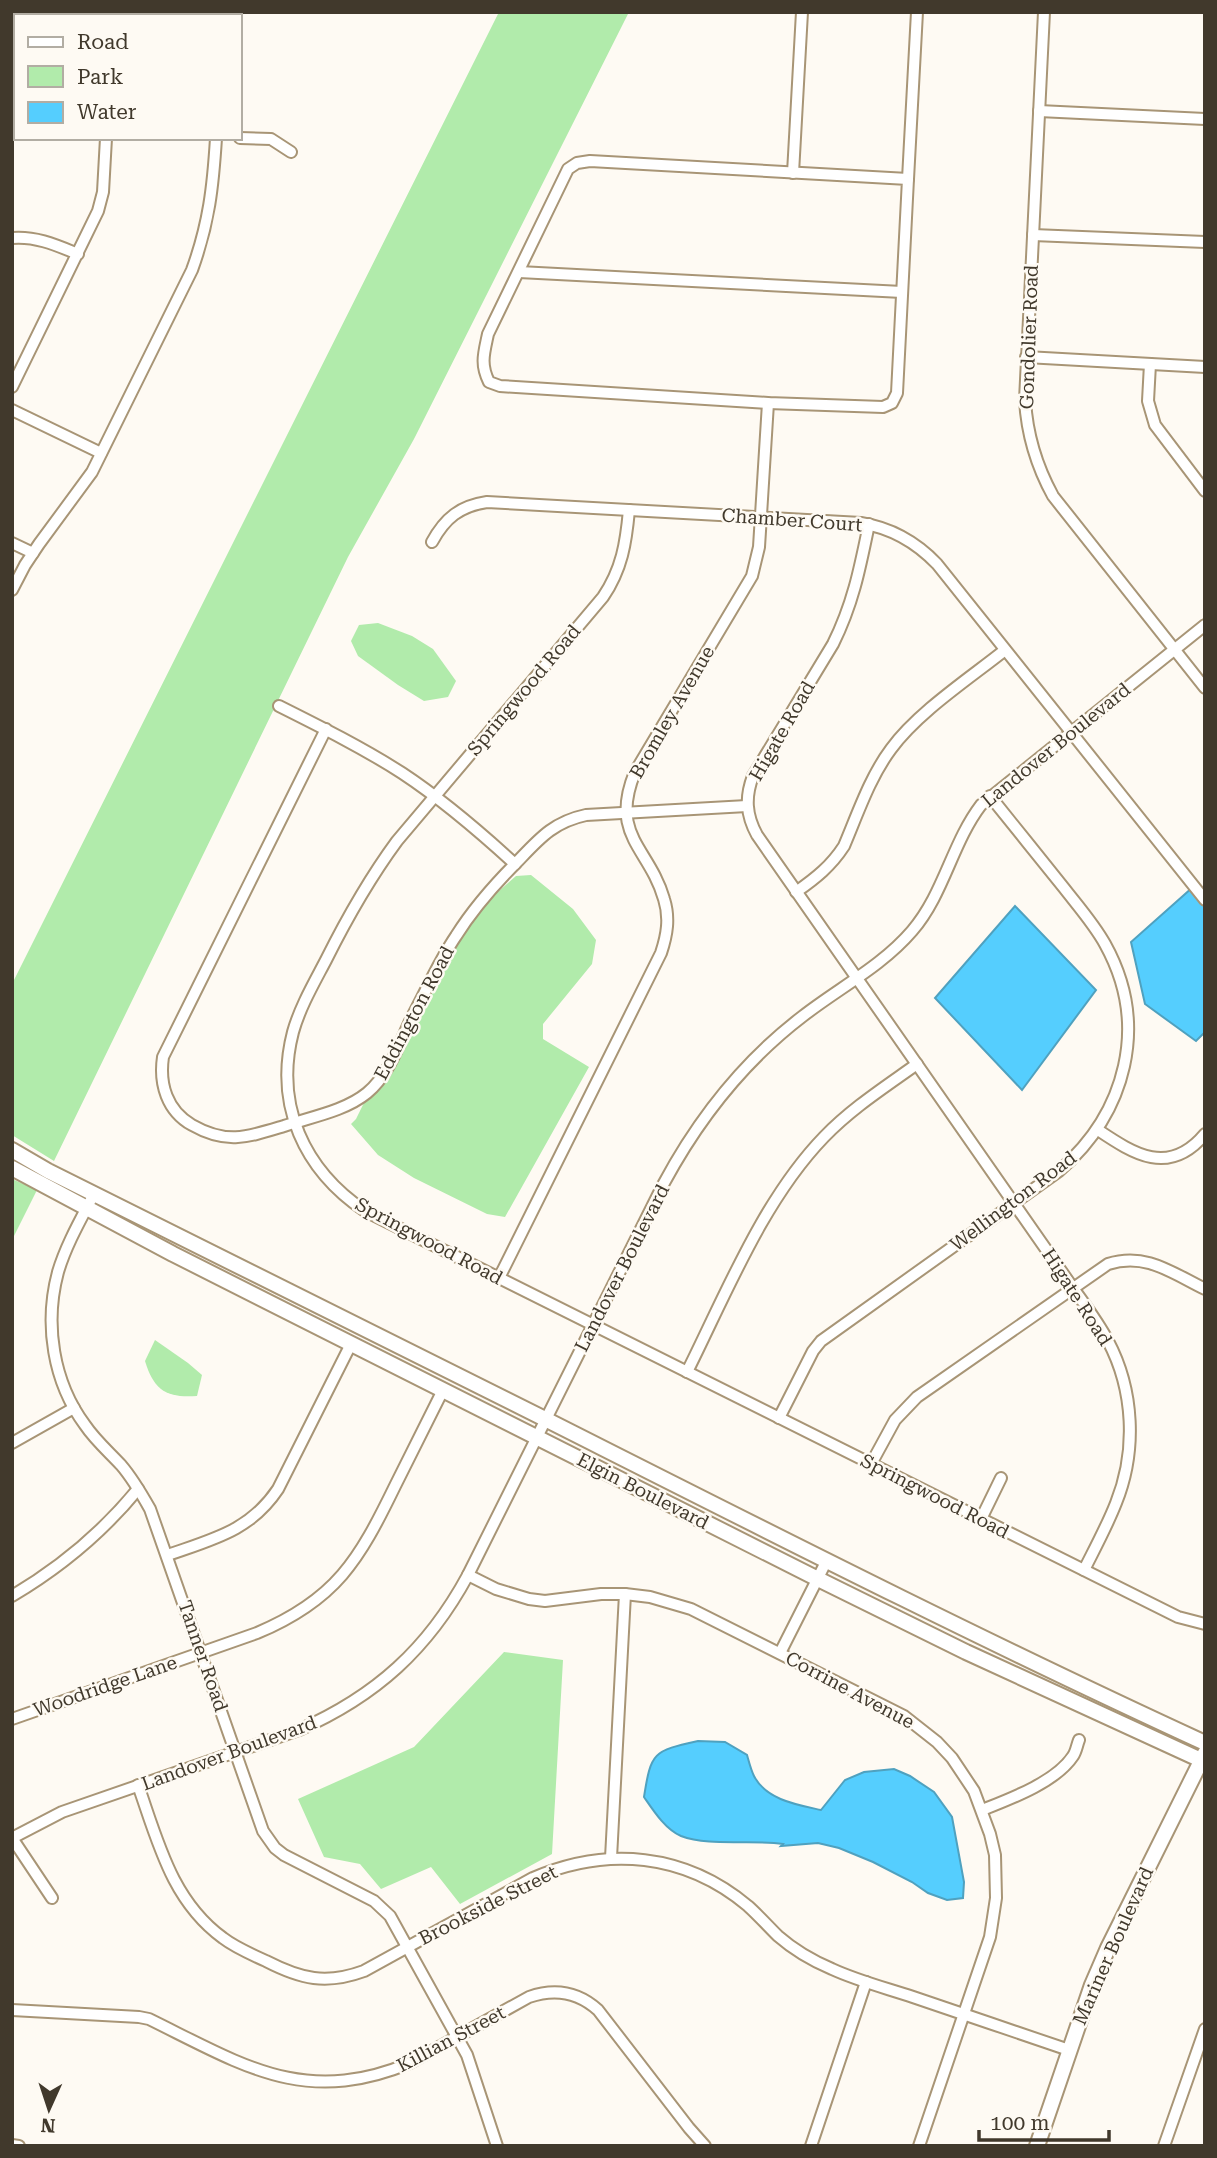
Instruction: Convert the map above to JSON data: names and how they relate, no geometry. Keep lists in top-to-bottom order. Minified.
{"streets":{"main road":["Elgin Boulevard","Mariner Boulevard"],"street":["Gondolier Road","Chamber Court","Springwood Road","Bromley Avenue","Higate Road","Landover Boulevard","Eddington Road","Wellington Road","Tanner Road","Woodridge Lane","Corrine Avenue","Brookside Street","Killian Street"]},"crossings":[["Gondolier Road","Landover Boulevard"],["Chamber Court","Springwood Road"],["Chamber Court","Bromley Avenue"],["Chamber Court","Higate Road"],["Chamber Court","Landover Boulevard"],["Springwood Road","Bromley Avenue"],["Springwood Road","Higate Road"],["Springwood Road","Landover Boulevard"],["Springwood Road","Eddington Road"],["Springwood Road","Wellington Road"],["Bromley Avenue","Eddington Road"],["Higate Road","Landover Boulevard"],["Higate Road","Eddington Road"],["Higate Road","Wellington Road"],["Landover Boulevard","Wellington Road"],["Landover Boulevard","Elgin Boulevard"],["Landover Boulevard","Tanner Road"],["Landover Boulevard","Corrine Avenue"],["Landover Boulevard","Brookside Street"],["Elgin Boulevard","Tanner Road"],["Elgin Boulevard","Woodridge Lane"],["Elgin Boulevard","Mariner Boulevard"],["Tanner Road","Woodridge Lane"],["Tanner Road","Brookside Street"],["Tanner Road","Killian Street"],["Corrine Avenue","Brookside Street"],["Brookside Street","Mariner Boulevard"]],"legend":["Road","Park","Water"],"scale_bar":"100 m","north":"bottom"}
